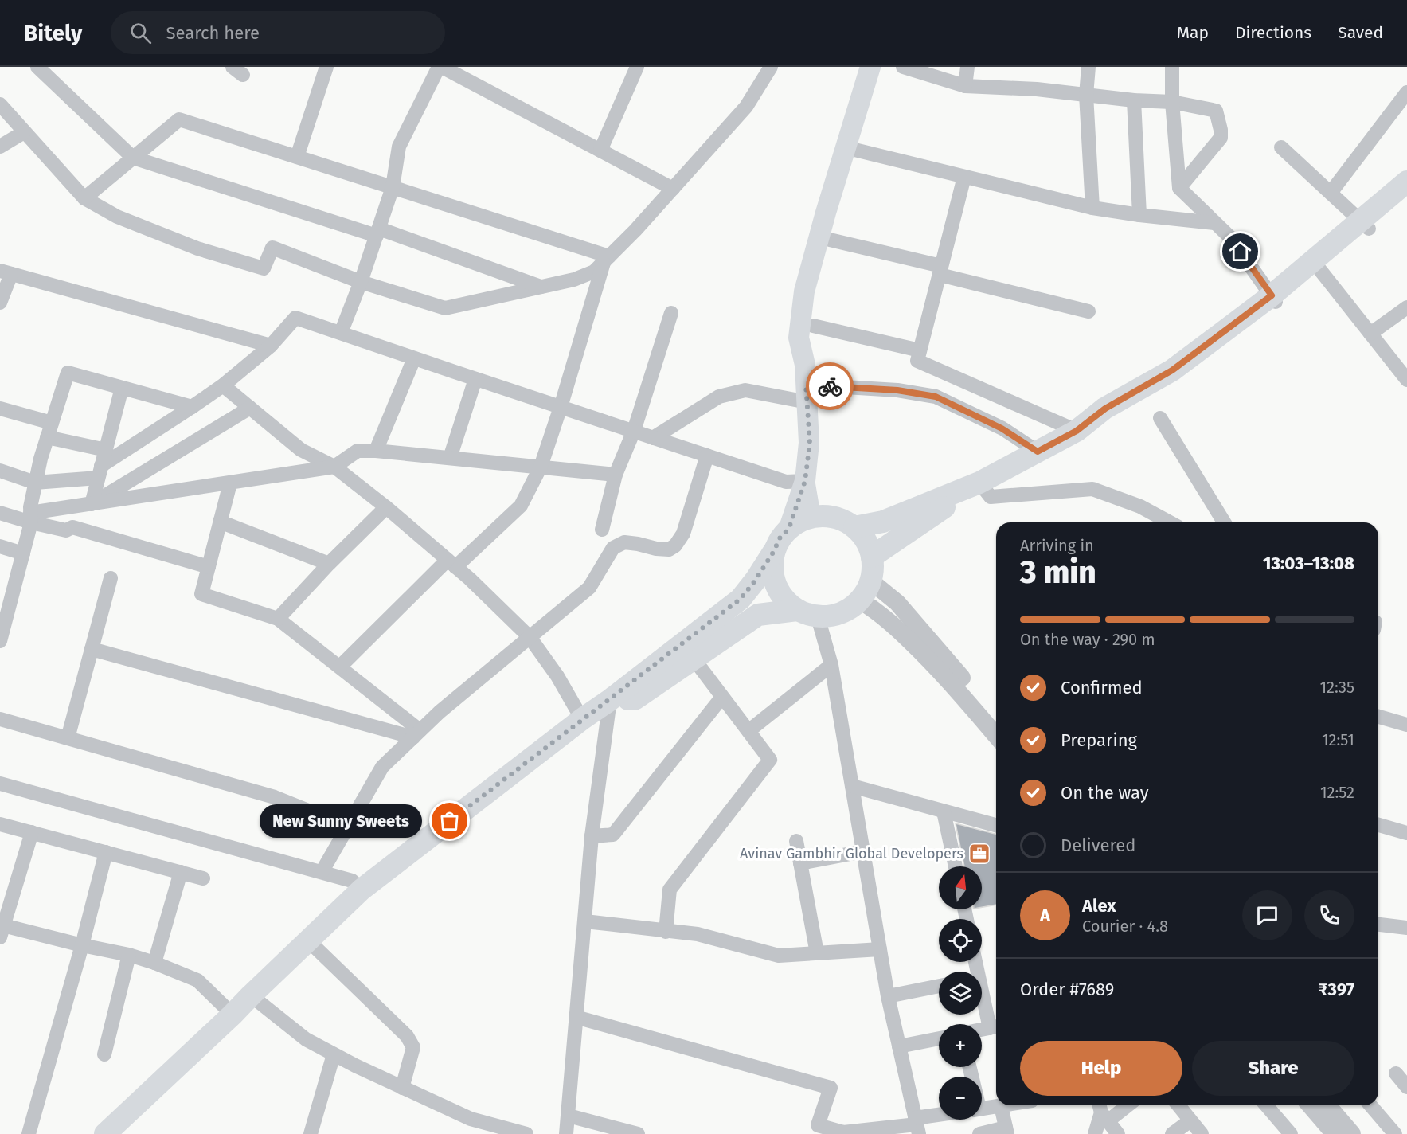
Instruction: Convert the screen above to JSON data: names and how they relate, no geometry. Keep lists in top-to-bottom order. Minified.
{"places":{"other":["New Sunny Sweets"],"office":["Avinav Gambhir Global Developers"]},"north":"top","page":{"header":"Bitely","search":"Search here","nav":["Map","Directions","Saved"],"heading":["3 min","Arriving in","13:03–13:08"],"panel":["Alex","Courier · 4.8","Order #7689","₹397"],"bar":"On the way · 290 m","list":[["Confirmed","12:35"],["Preparing","12:51"],["On the way","12:52"],"Delivered"],"bubble":"New Sunny Sweets","map_buttons":["+","−"],"round":"A","buttons":["Help","Share"]}}
